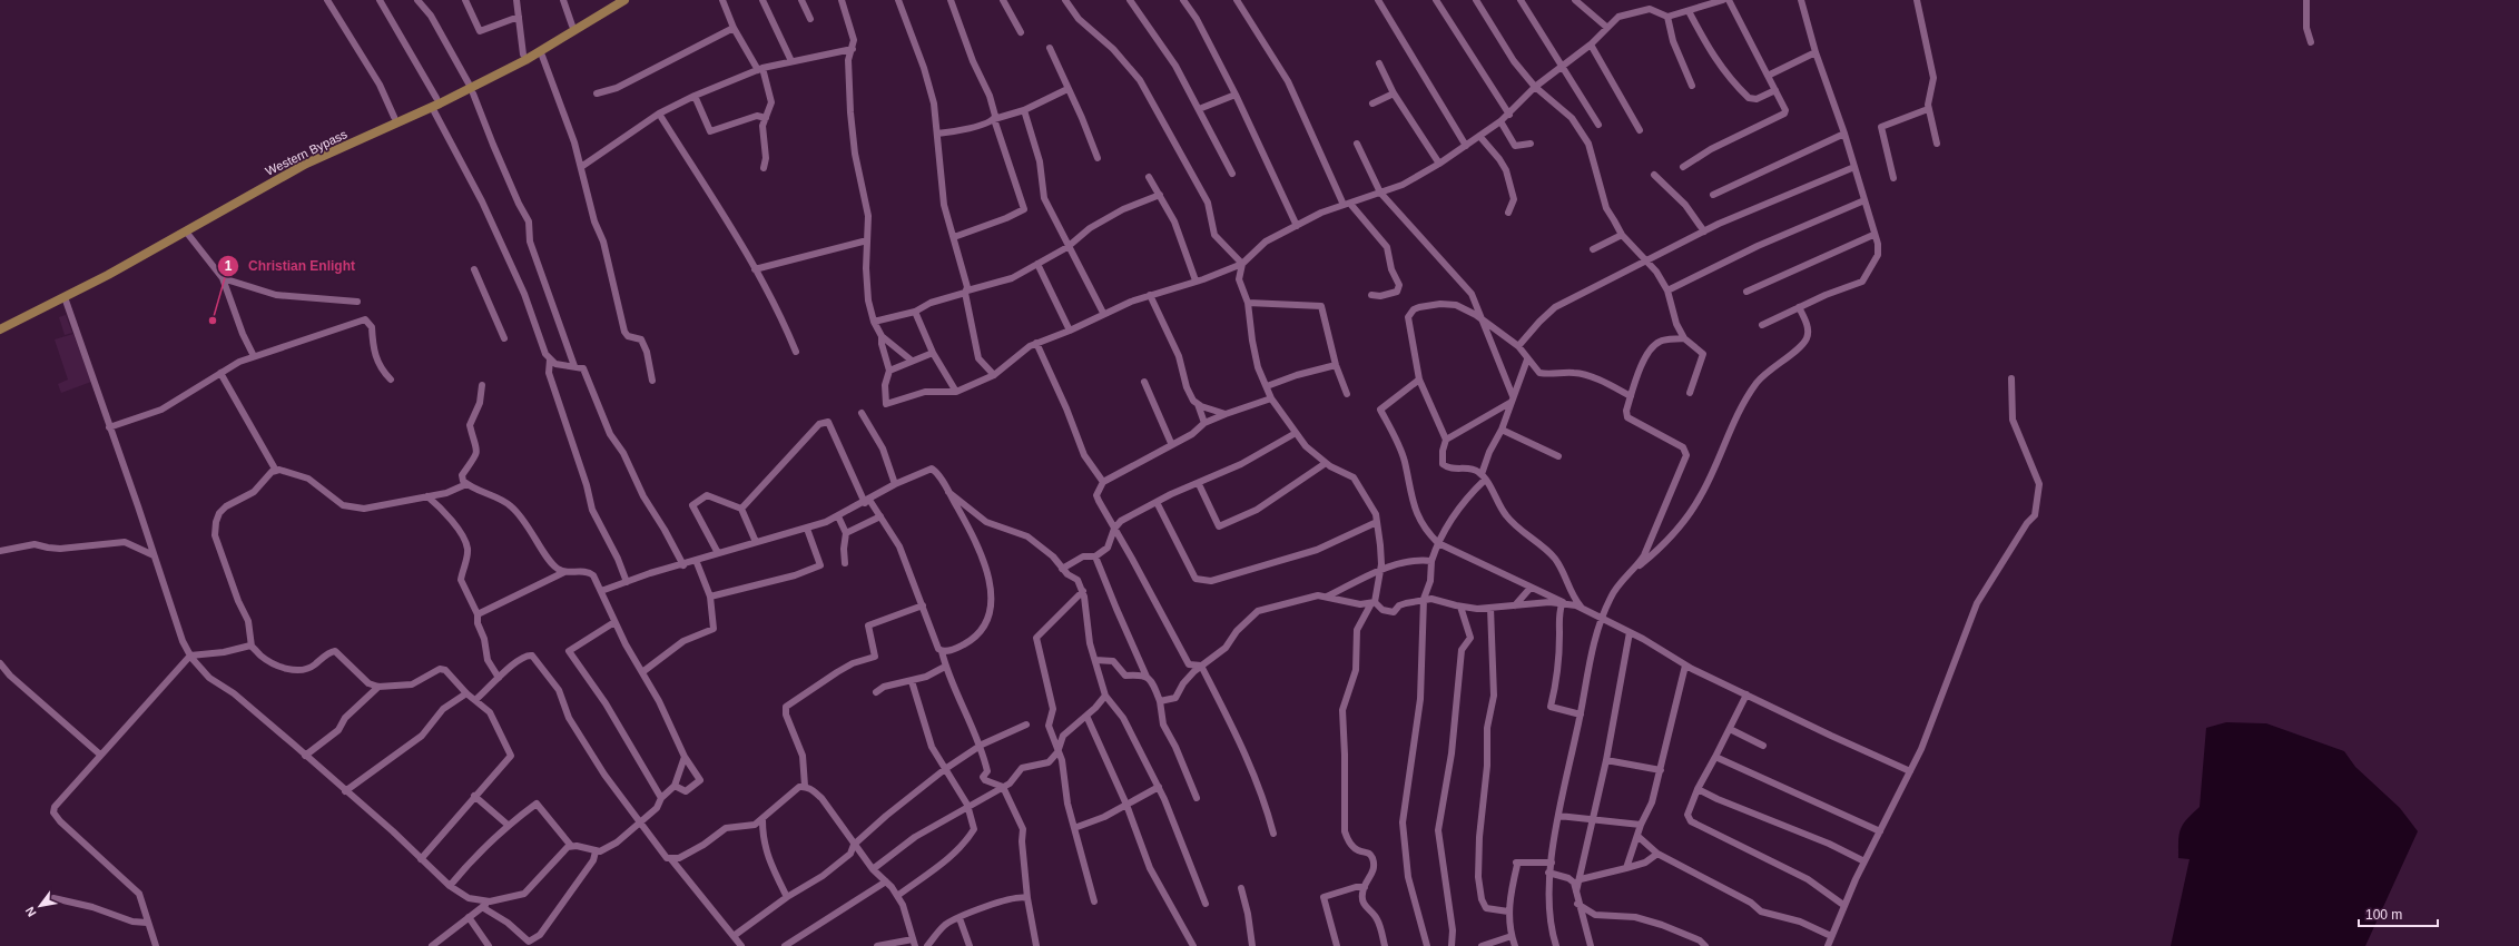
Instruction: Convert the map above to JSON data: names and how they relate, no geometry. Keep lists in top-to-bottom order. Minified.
{"streets":{"main road":["Western Bypass"]},"places":["Christian Enlight"],"scale_bar":"100 m","north":"bottom left"}
